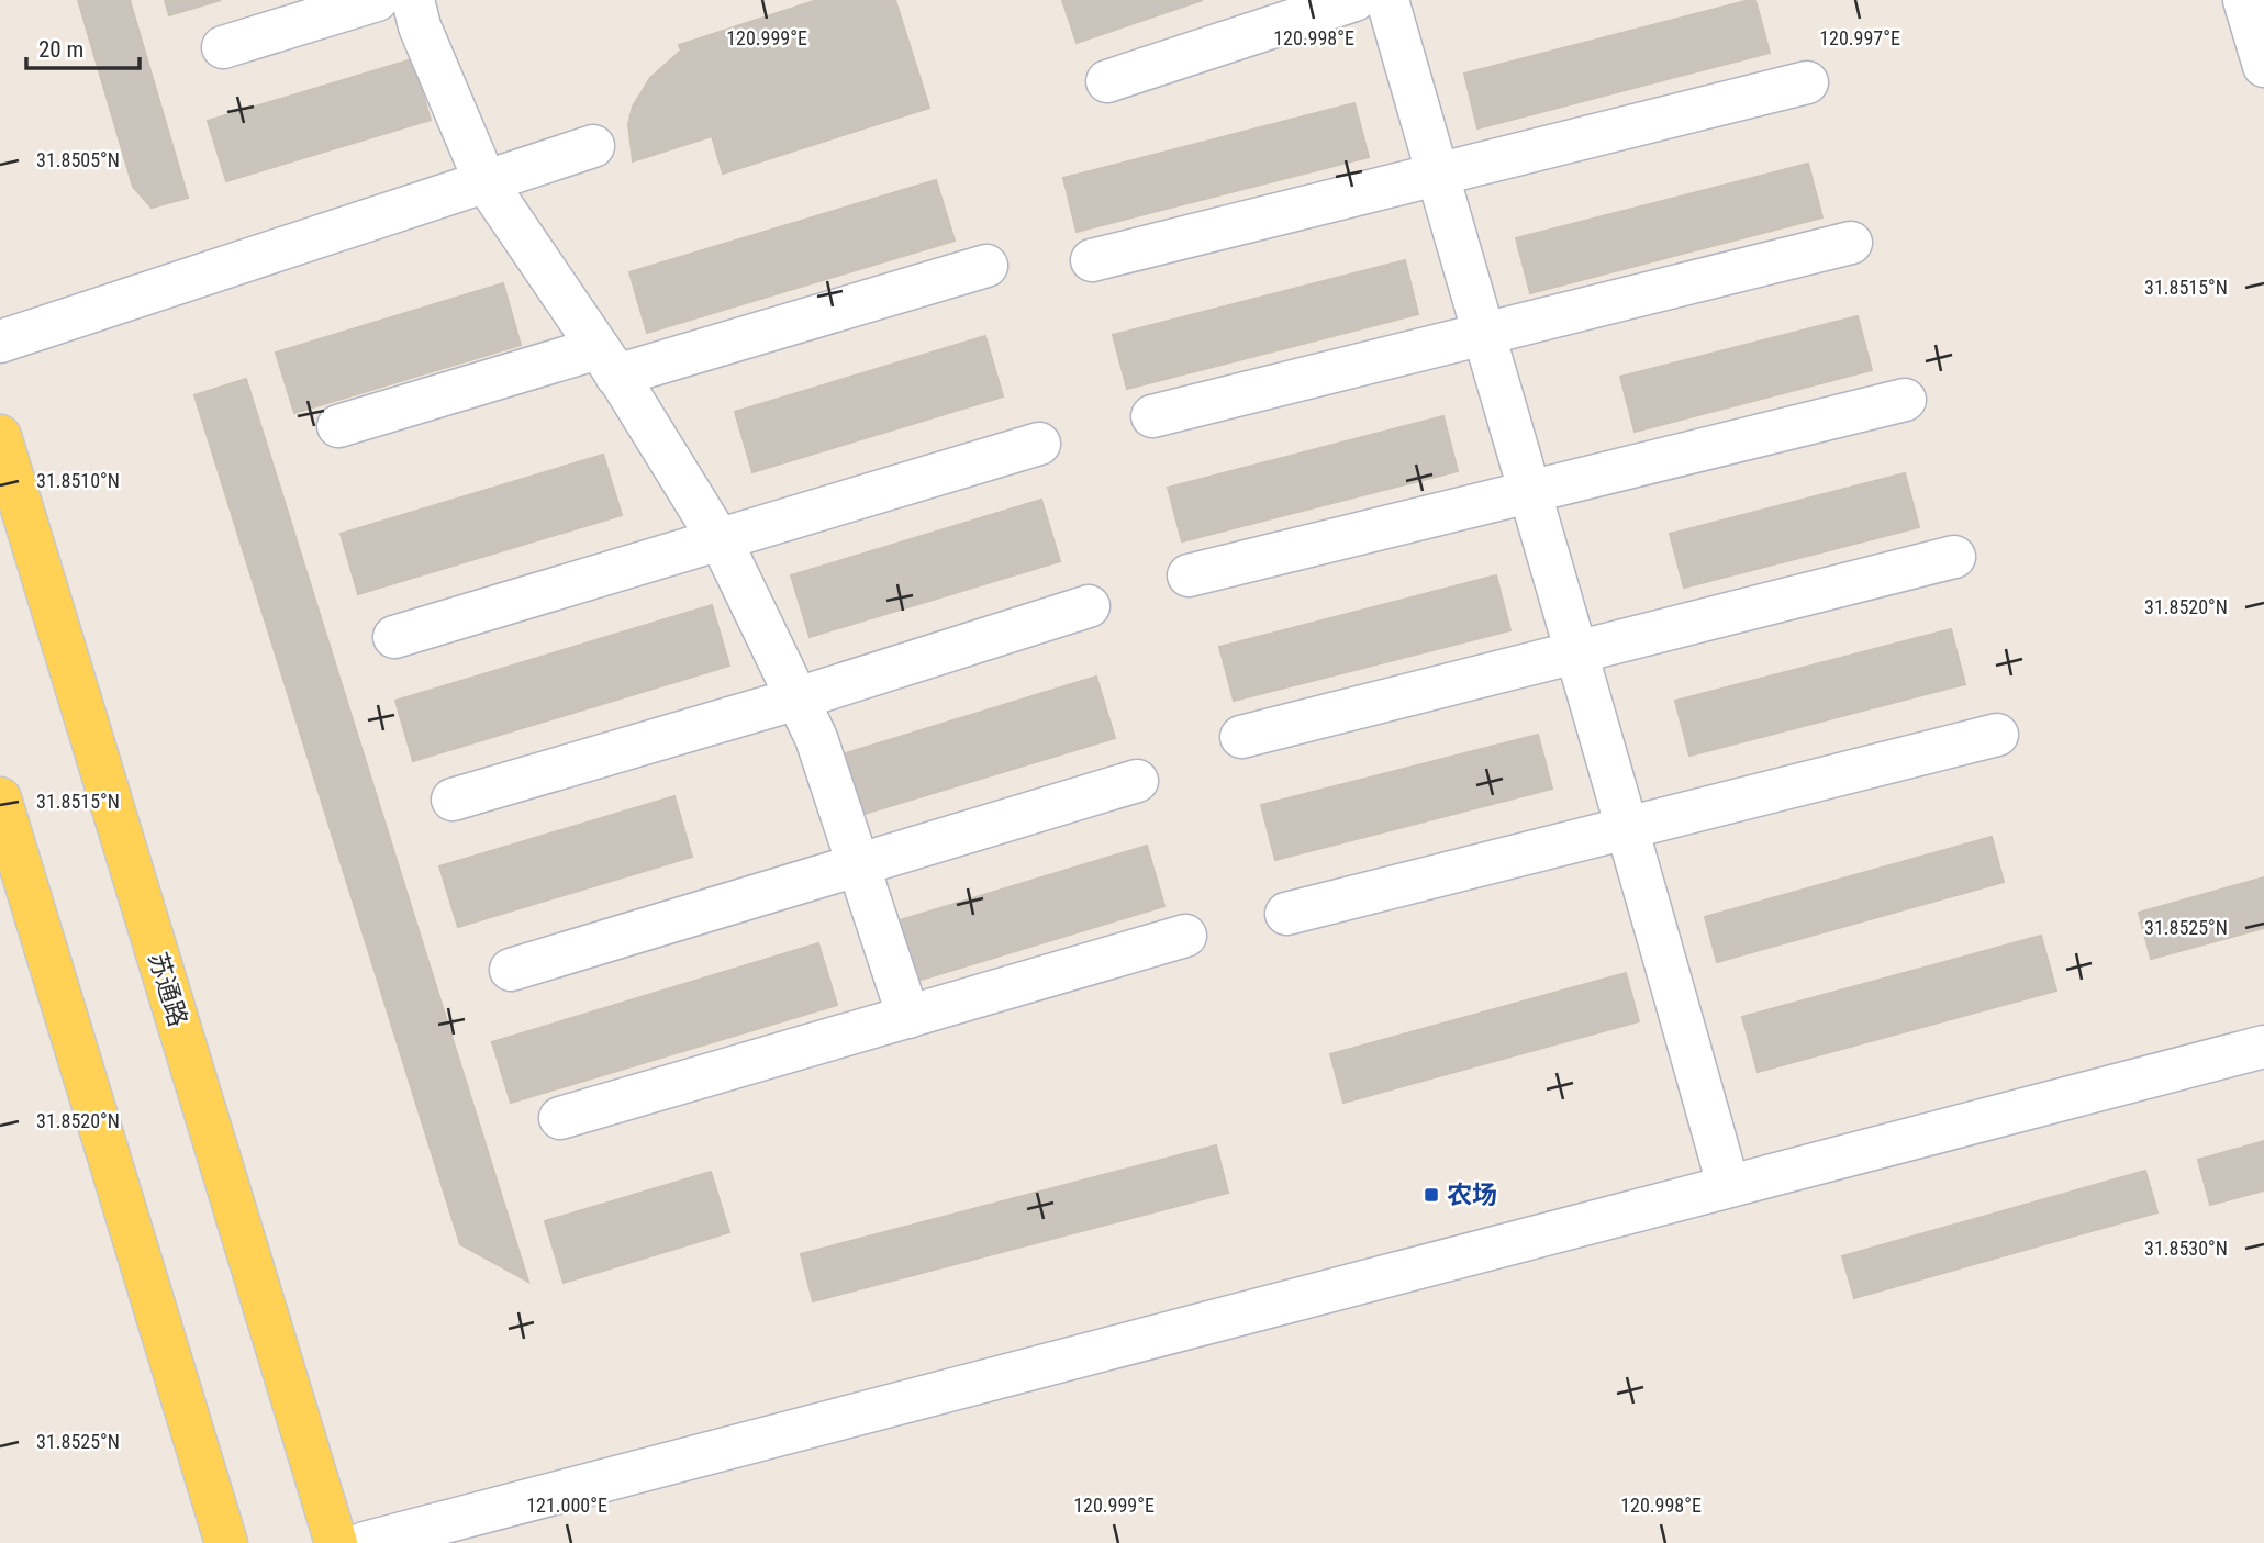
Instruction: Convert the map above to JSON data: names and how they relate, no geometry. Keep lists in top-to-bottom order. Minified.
{"streets":{"main road":["苏通路"]},"places":{"transit":["农场"]},"scale_bar":"20 m","coordinates":["120.999°E","120.998°E","120.997°E","31.8505°N","31.8515°N","31.8510°N","31.8520°N","31.8525°N","31.8530°N","121.000°E"]}
